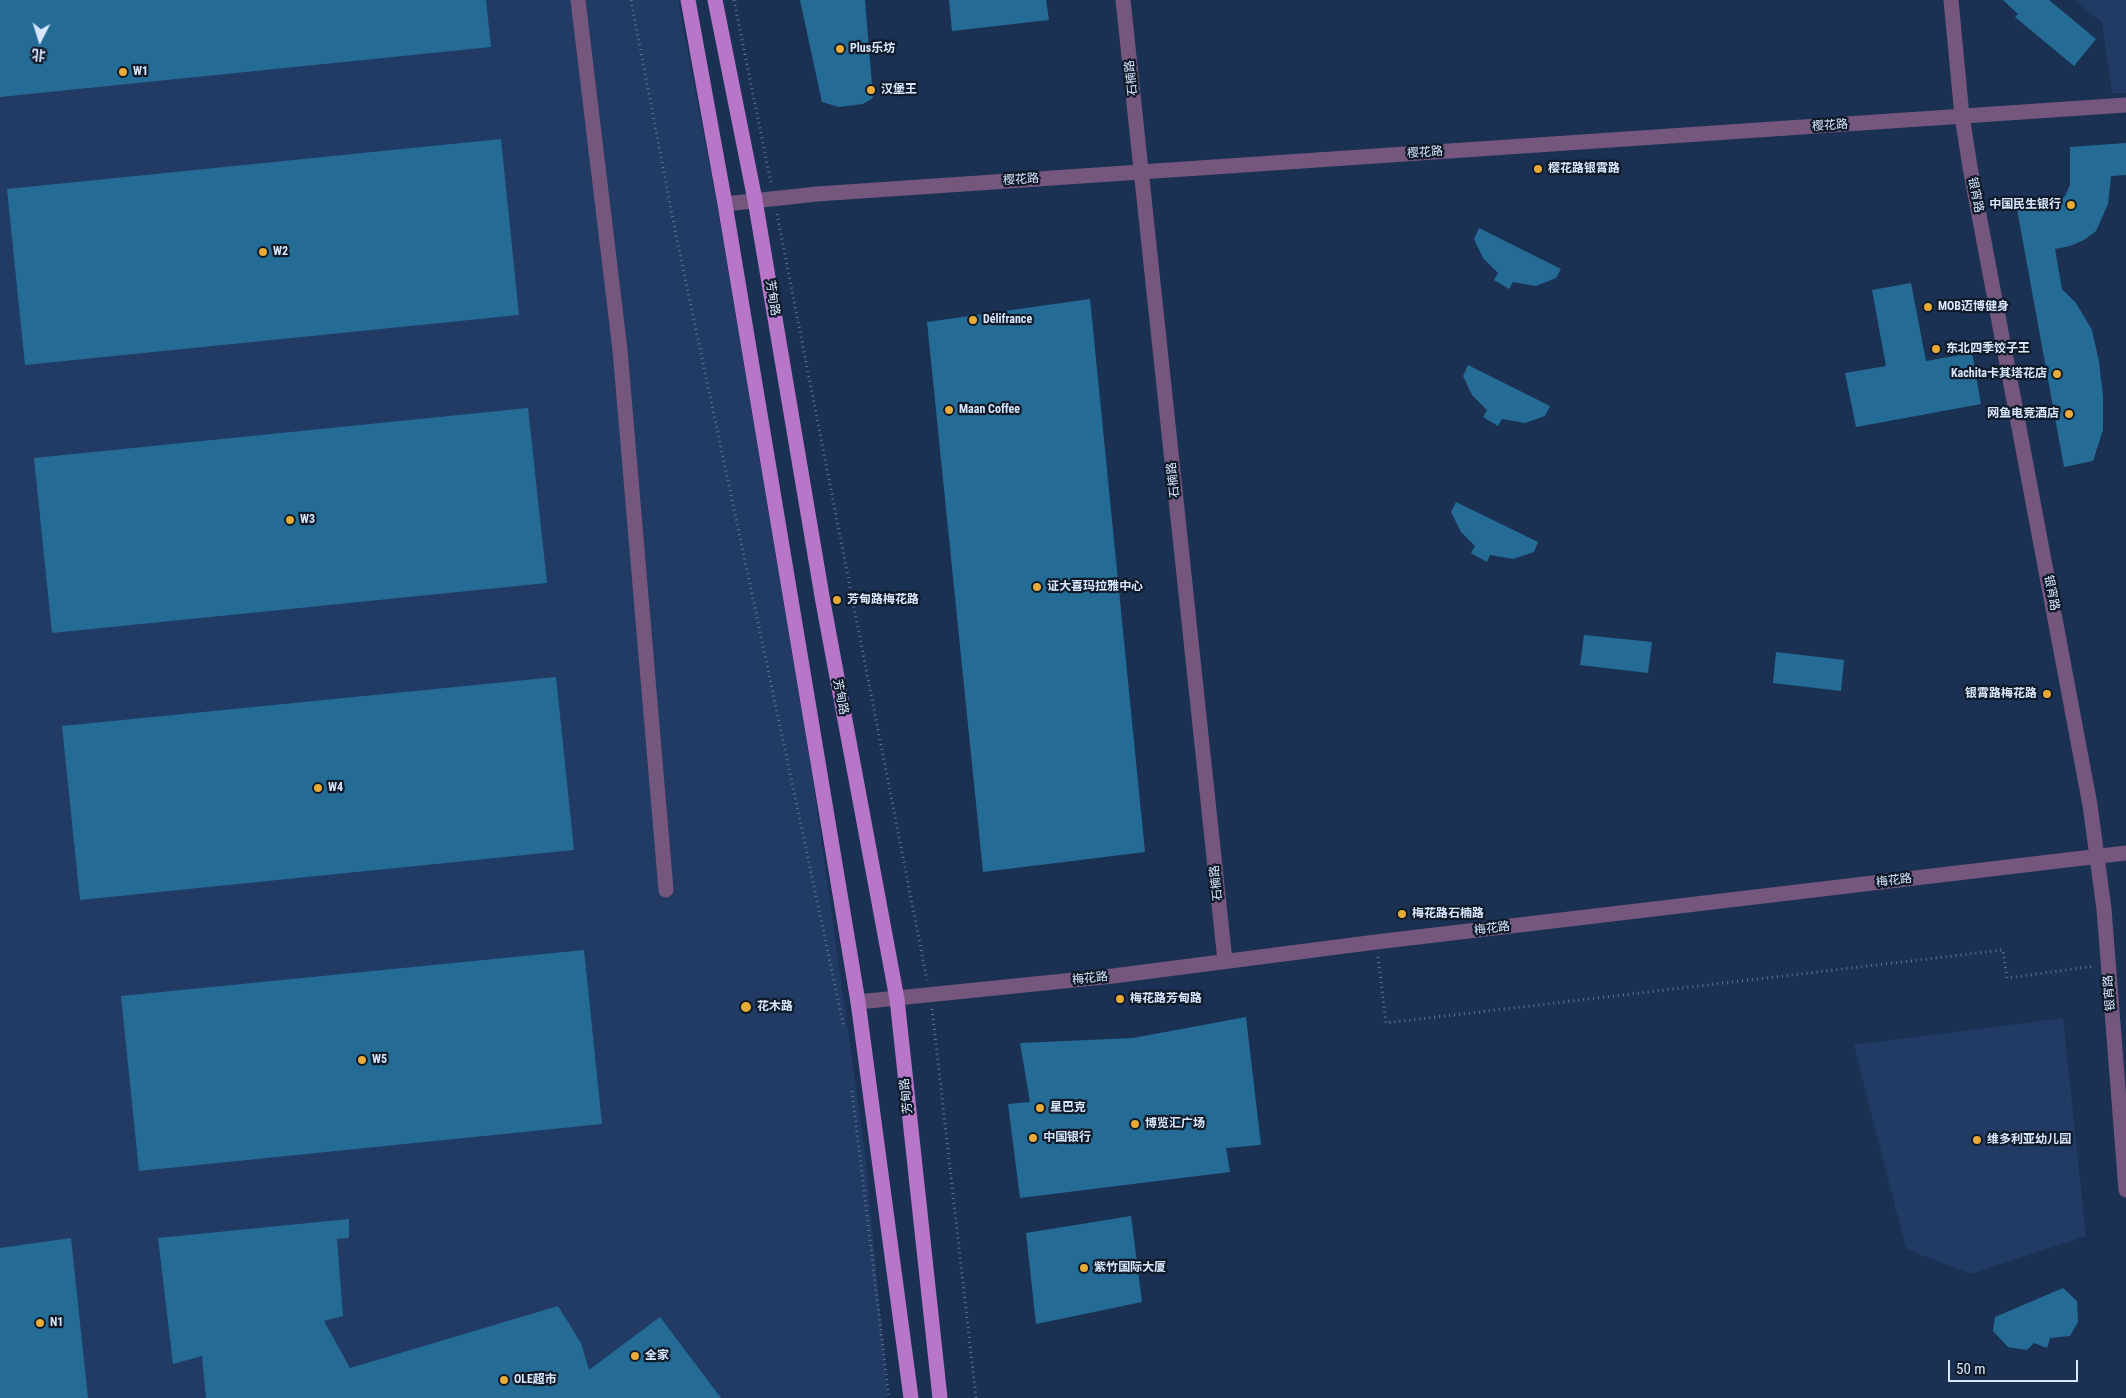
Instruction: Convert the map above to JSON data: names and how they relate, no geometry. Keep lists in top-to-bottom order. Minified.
{"streets":{"main road":["芳甸路"],"street":["石楠路","樱花路","银宵路","梅花路"]},"crossings":[["石楠路","樱花路"],["石楠路","梅花路"],["樱花路","银宵路"],["樱花路","芳甸路"],["银宵路","梅花路"],["芳甸路","梅花路"]],"places":["Plus乐坊","W1","汉堡王","樱花路银霄路","中国民生银行","W2","MOB迈博健身","Délifrance","东北四季饺子王","Kachita卡其塔花店","Maan Coffee","网鱼电竞酒店","W3","证大喜玛拉雅中心","芳甸路梅花路","银霄路梅花路","W4","梅花路石楠路","梅花路芳甸路","花木路","W5","星巴克","博览汇广场","中国银行","维多利亚幼儿园","紫竹国际大厦","N1","全家","OLE超市"],"scale_bar":"50 m","north":"bottom"}
